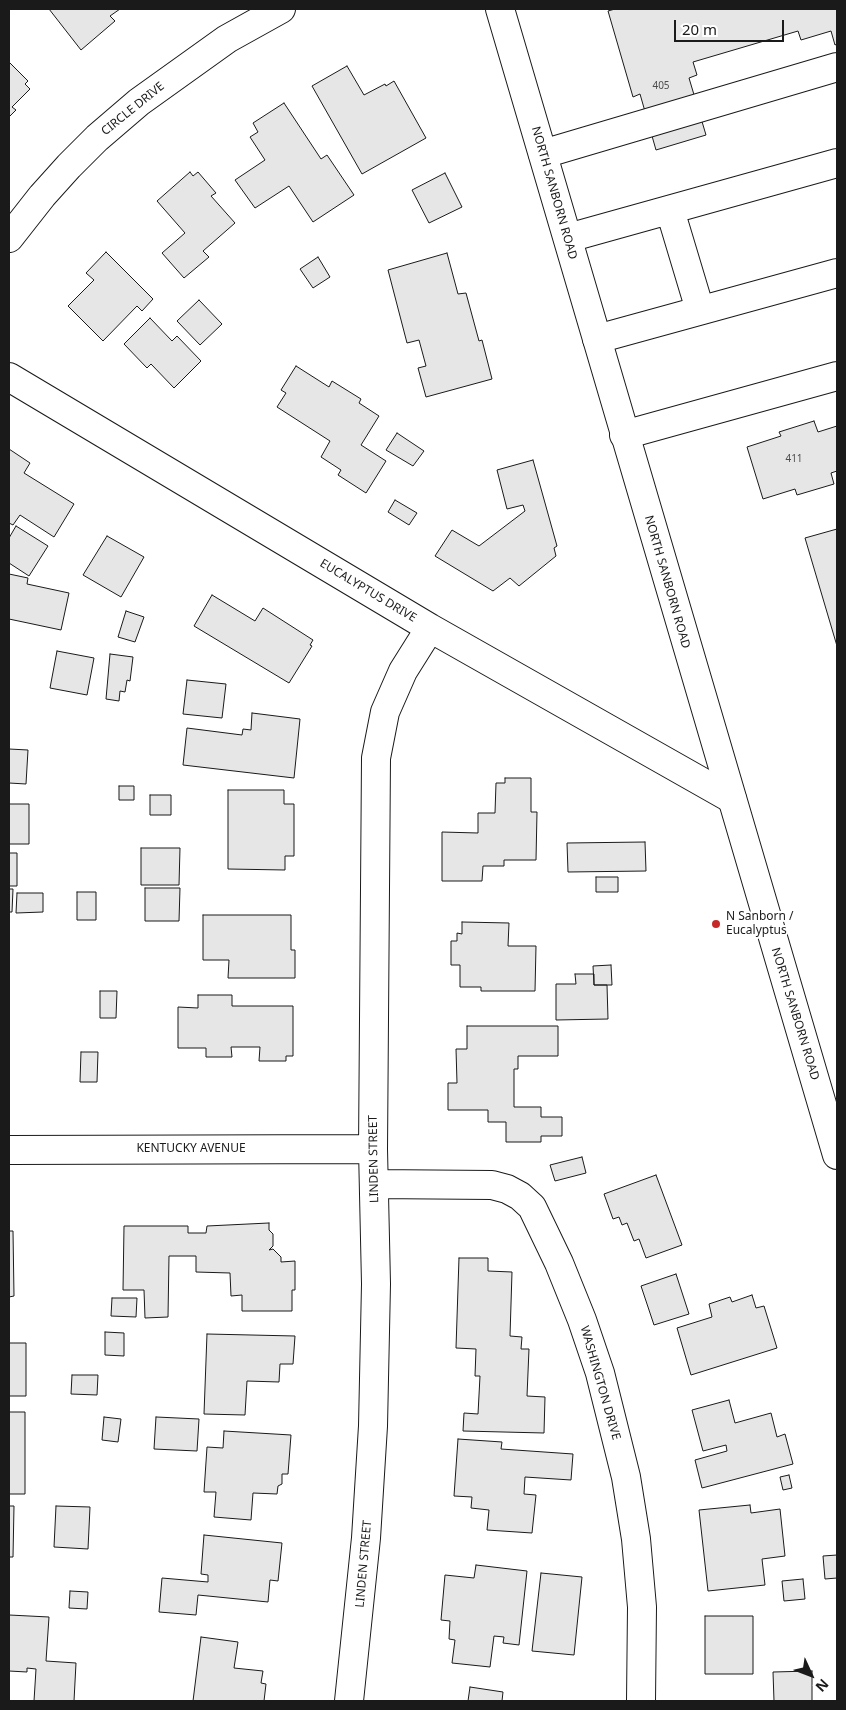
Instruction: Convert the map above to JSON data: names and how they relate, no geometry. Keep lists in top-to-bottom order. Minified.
{"streets":{"street":["CIRCLE DRIVE","NORTH SANBORN ROAD","EUCALYPTUS DRIVE","KENTUCKY AVENUE","LINDEN STREET","WASHINGTON DRIVE"]},"crossings":[["NORTH SANBORN ROAD","EUCALYPTUS DRIVE"],["EUCALYPTUS DRIVE","LINDEN STREET"],["KENTUCKY AVENUE","LINDEN STREET"],["LINDEN STREET","WASHINGTON DRIVE"]],"places":["N Sanborn / Eucalyptus"],"house_numbers":["405","411"],"scale_bar":"20 m","north":"bottom right"}
